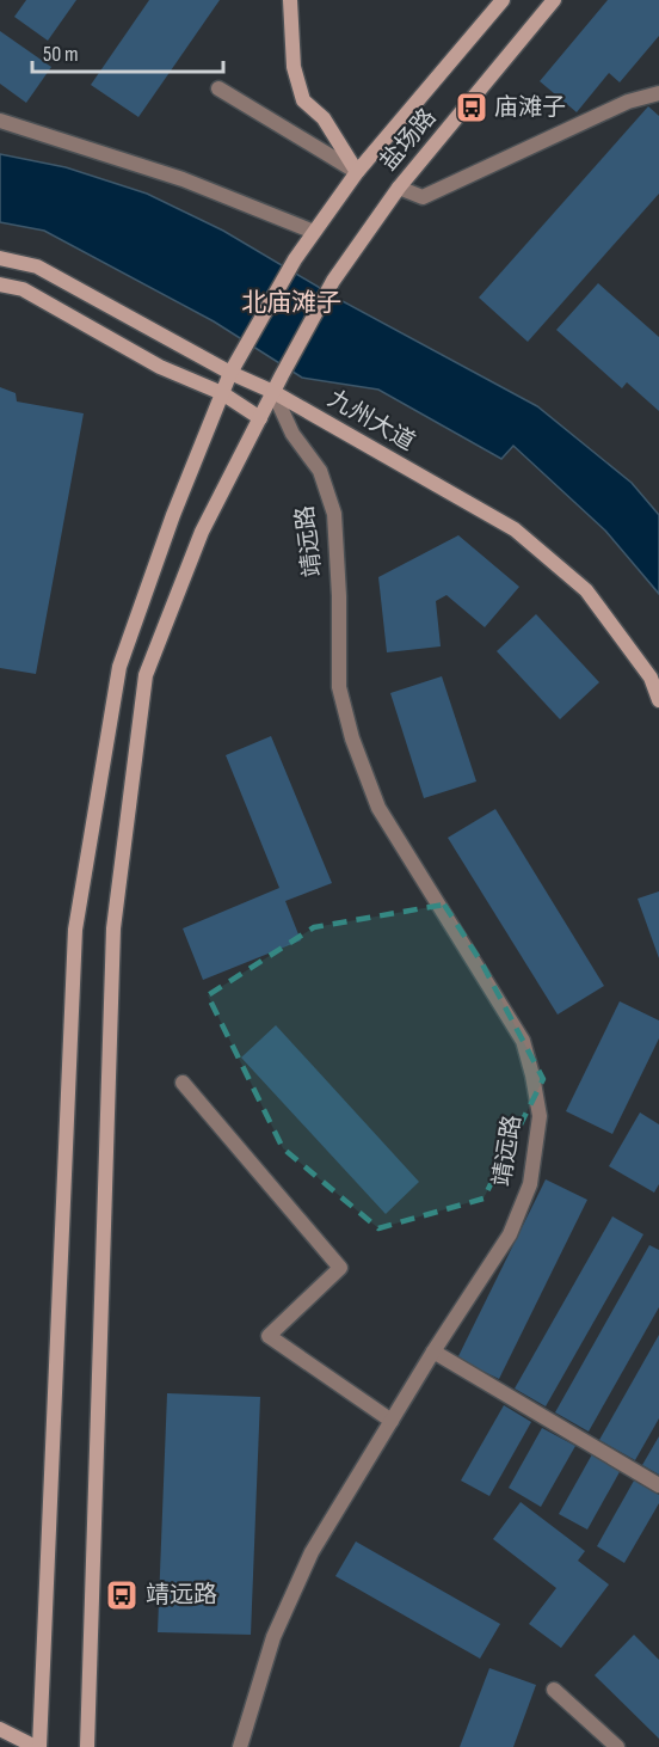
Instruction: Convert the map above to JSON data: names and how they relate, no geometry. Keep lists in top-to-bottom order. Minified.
{"streets":{"main road":["盐场路","九州大道"],"street":["靖远路"]},"crossings":[["盐场路","九州大道"],["盐场路","靖远路"],["九州大道","靖远路"]],"districts":["北庙滩子"],"places":{"bus stop":["庙滩子","靖远路"]},"scale_bar":"50 m"}
